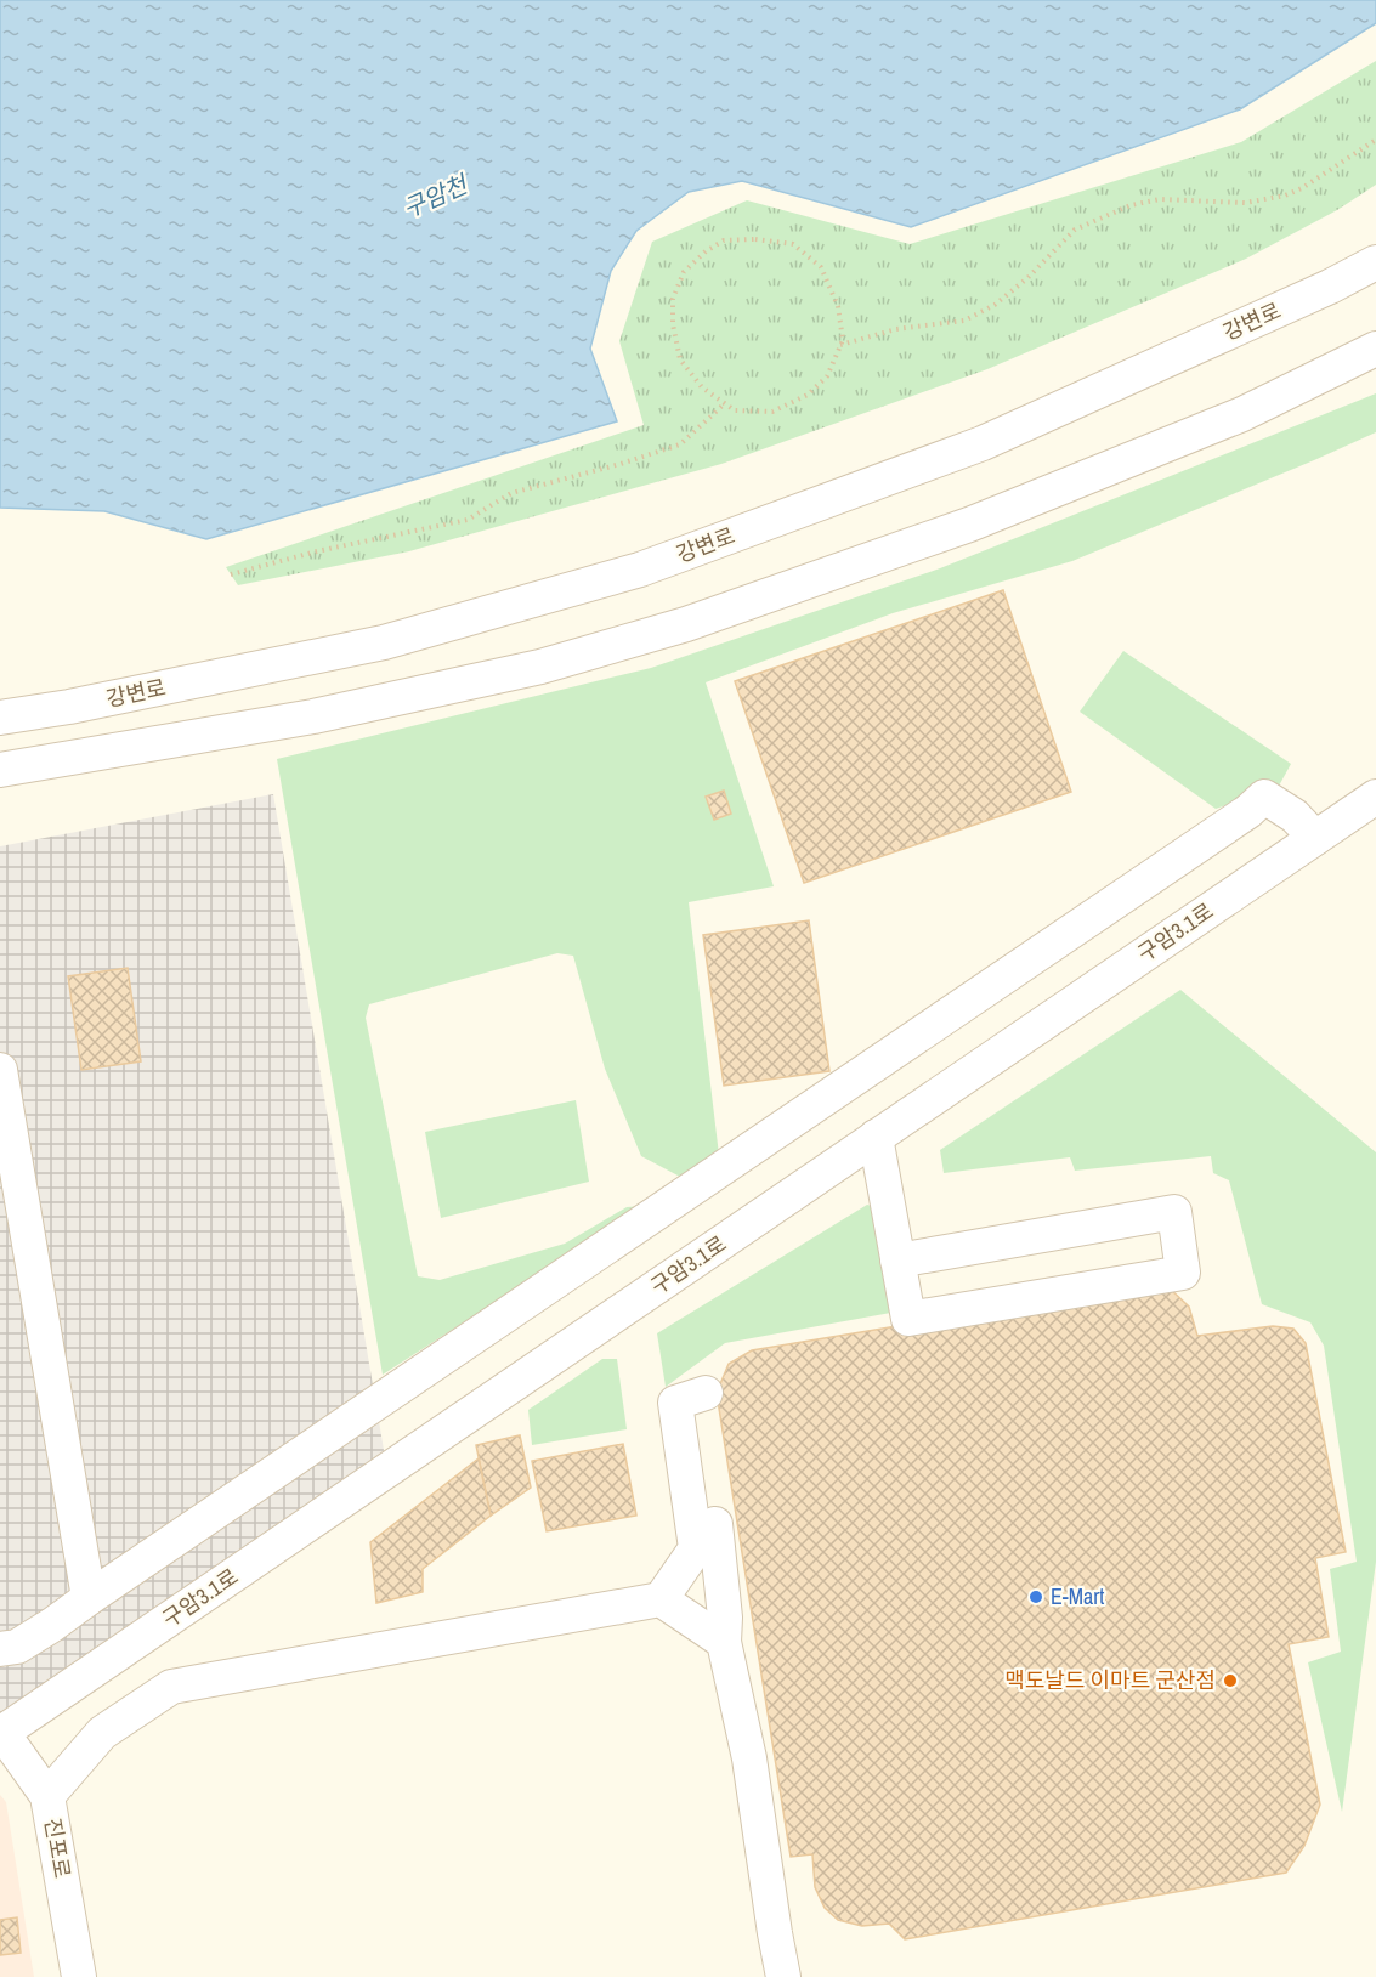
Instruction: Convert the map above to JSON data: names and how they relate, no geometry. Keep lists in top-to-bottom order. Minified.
{"streets":{"street":["강변로","구암3.1로","진포로"]},"crossings":[["구암3.1로","진포로"]],"water":["구암천"],"places":["E-Mart","맥도날드 이마트 군산점"]}
